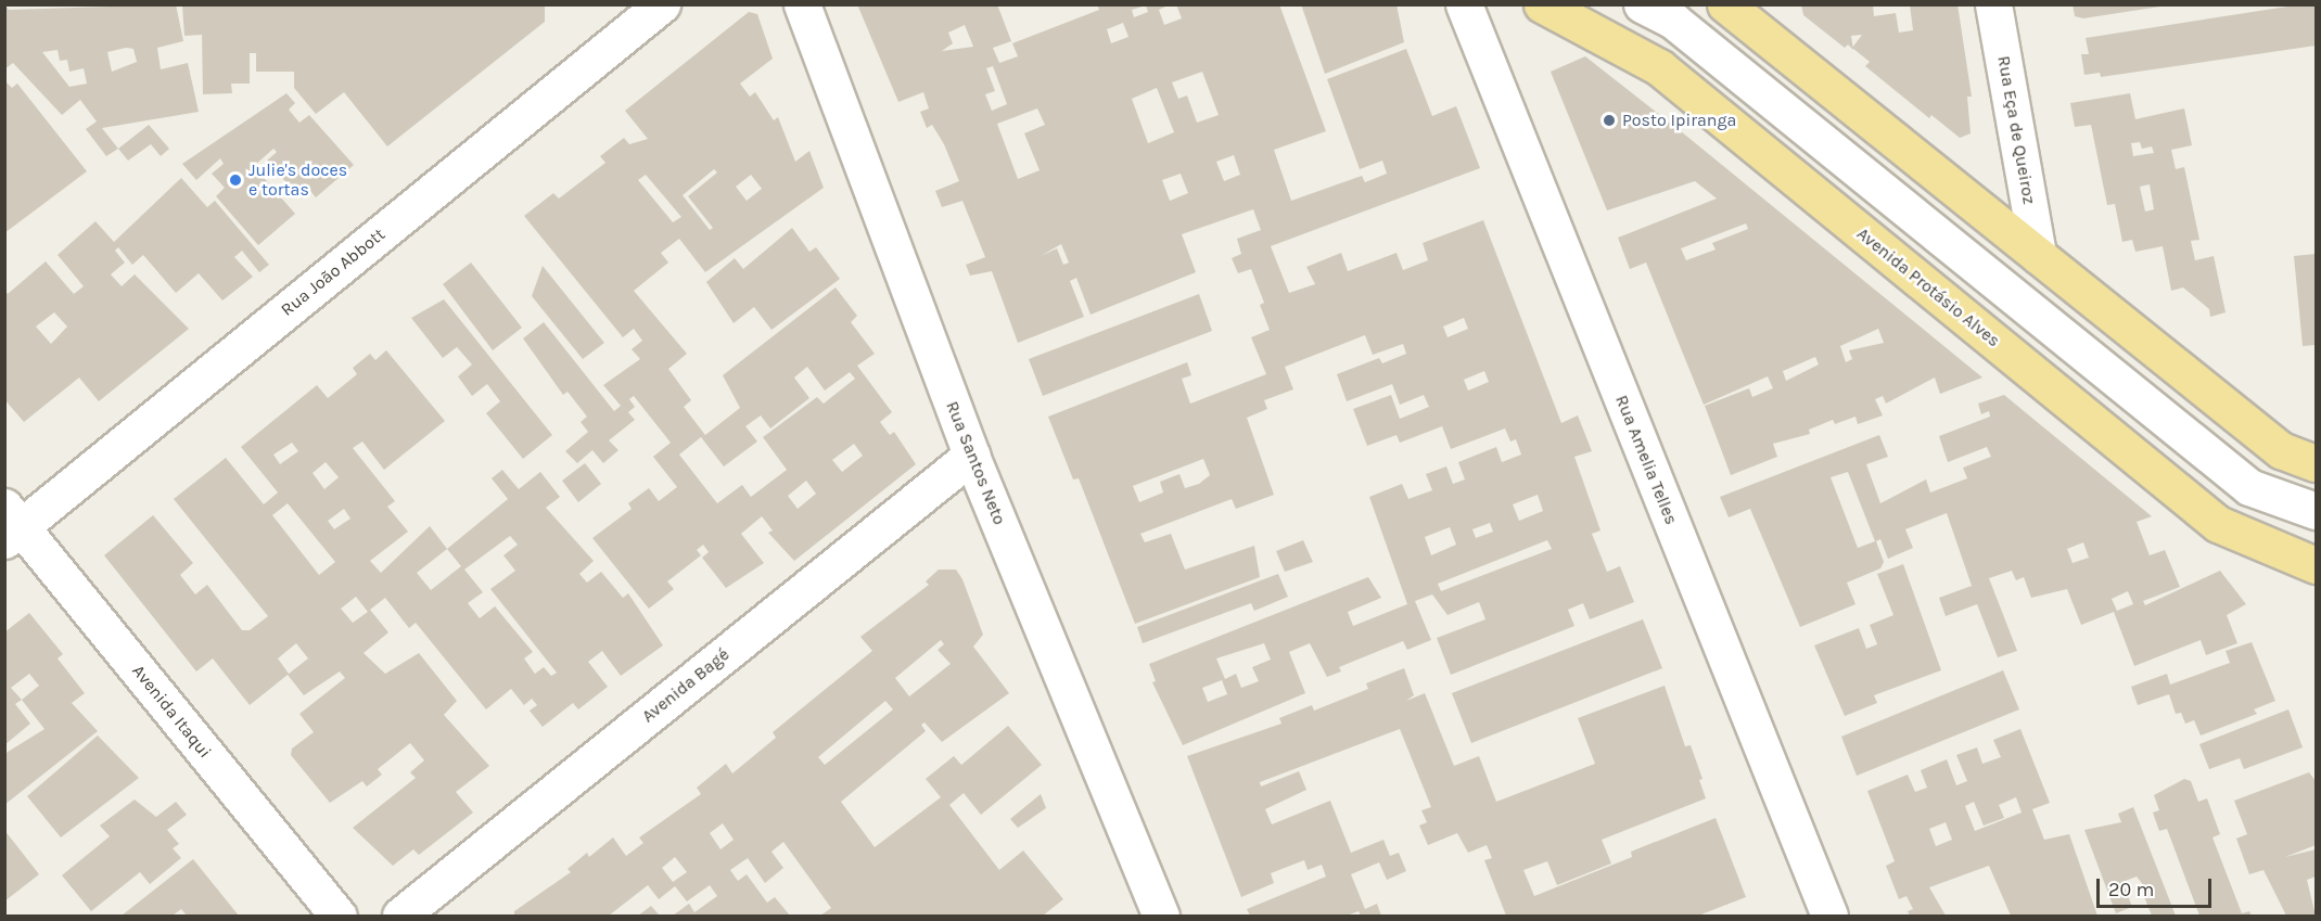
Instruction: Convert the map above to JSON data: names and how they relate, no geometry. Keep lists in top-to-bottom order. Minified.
{"streets":{"main road":["Avenida Protásio Alves"],"street":["Rua Eça de Queiroz","Rua João Abbott","Rua Amelia Telles","Rua Santos Neto","Avenida Bagé","Avenida Itaqui"]},"crossings":[["Rua João Abbott","Avenida Itaqui"],["Rua Santos Neto","Avenida Bagé"]],"places":["Posto Ipiranga","Julie's doces e tortas"],"scale_bar":"20 m"}
